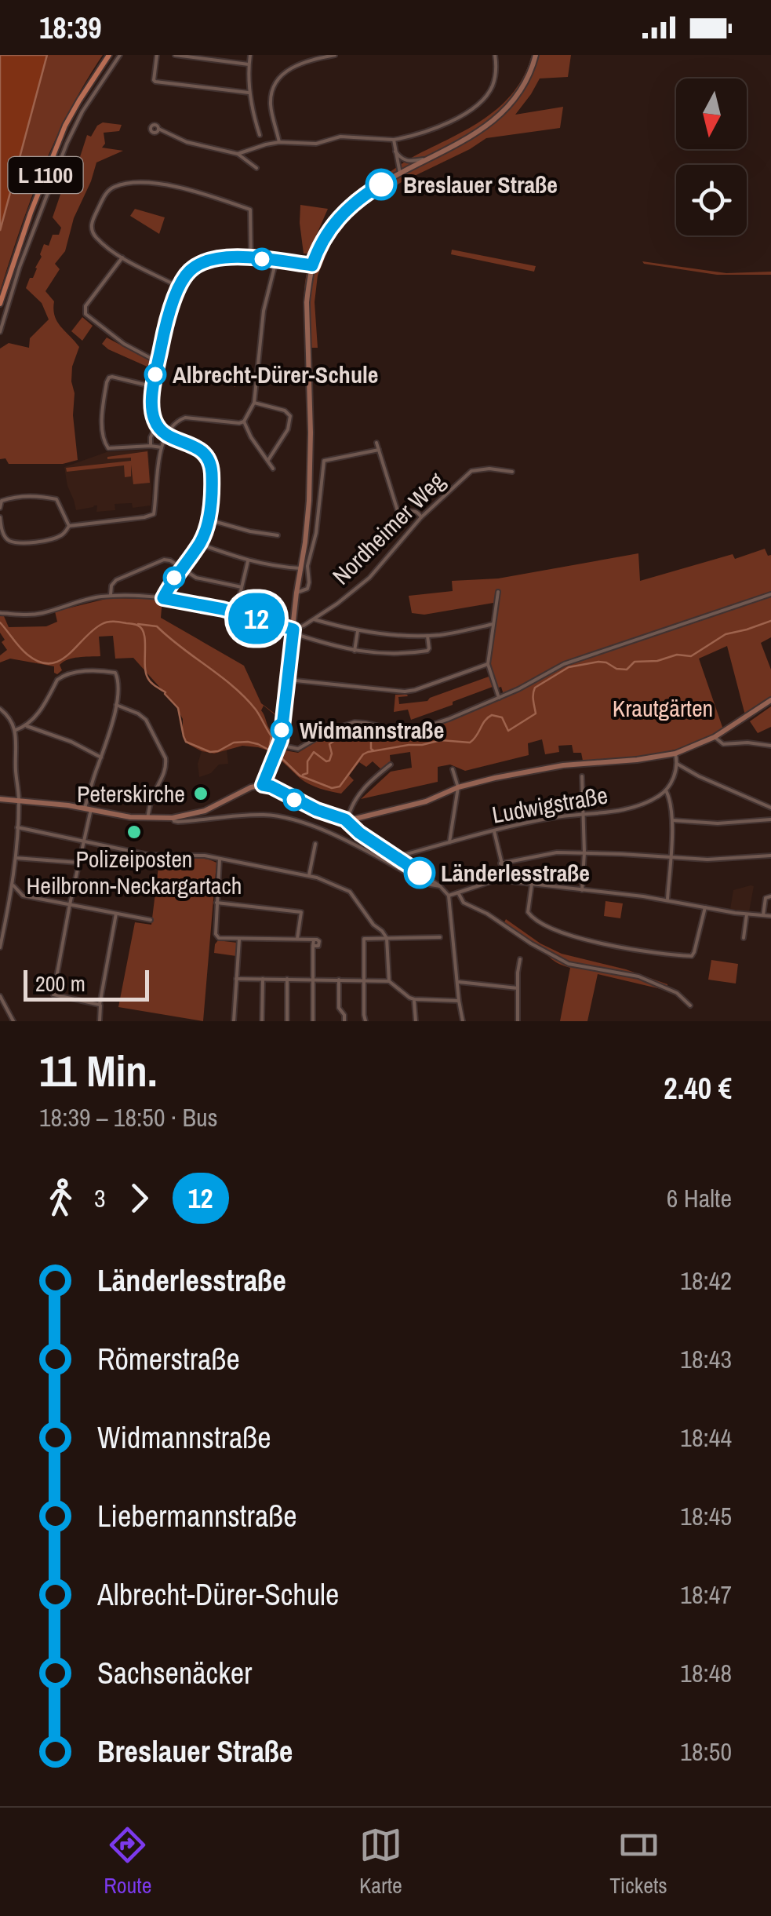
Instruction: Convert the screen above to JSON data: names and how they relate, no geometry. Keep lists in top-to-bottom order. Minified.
{"streets":{"main road":["L 1100"],"street":["Nordheimer Weg","Ludwigstraße"]},"parks":["Krautgärten"],"places":["Breslauer Straße","Albrecht-Dürer-Schule","Widmannstraße","Peterskirche","Polizeiposten Heilbronn-Neckargartach","Länderlesstraße"],"lines":["bus line 12"],"scale_bar":"200 m","north":"bottom","page":{"status":"18:39","on_map":"12","scale":"200 m","heading":["11 Min.","18:39 – 18:50 · Bus","2.40 €"],"legs":["3","12","6 Halte"],"list":[{"name":"Länderlesstraße","value":"18:42"},{"name":"Römerstraße","value":"18:43"},{"name":"Widmannstraße","value":"18:44"},{"name":"Liebermannstraße","value":"18:45"},{"name":"Albrecht-Dürer-Schule","value":"18:47"},{"name":"Sachsenäcker","value":"18:48"},{"name":"Breslauer Straße","value":"18:50"}],"tabs":["Route","Karte","Tickets"]}}
